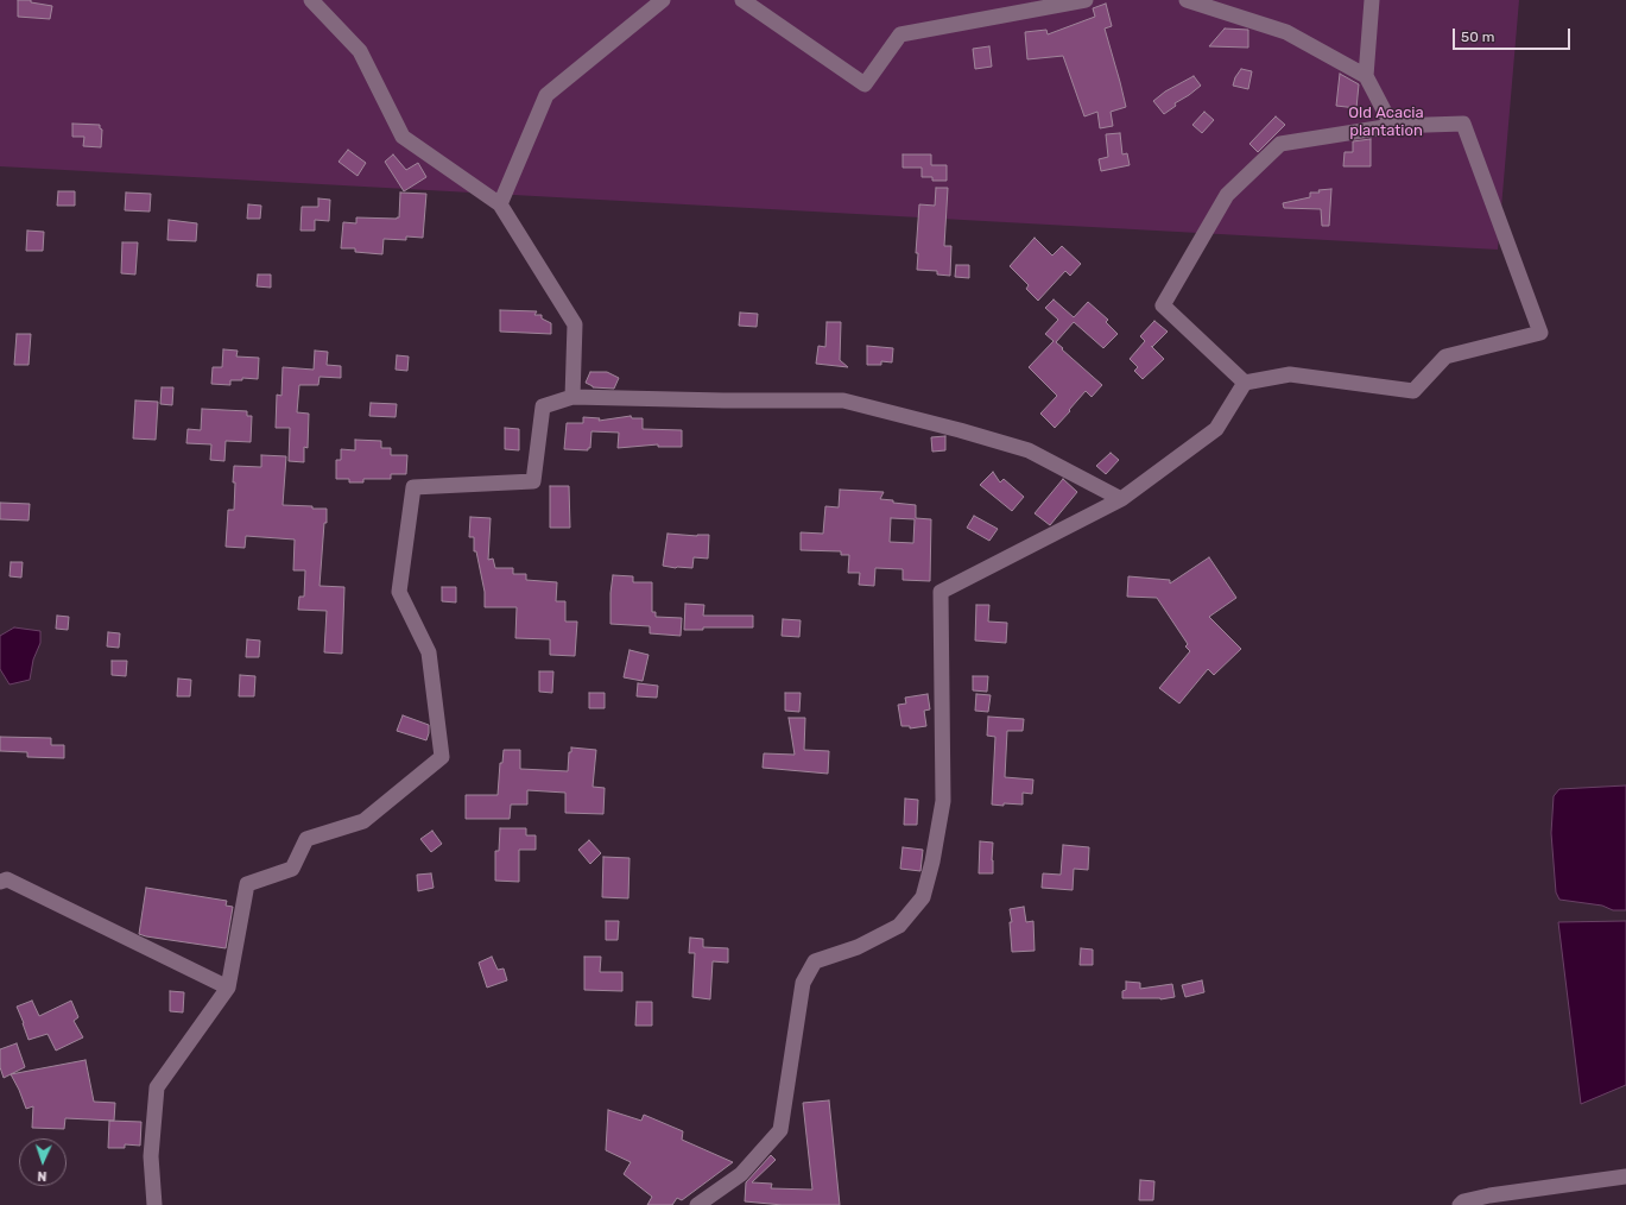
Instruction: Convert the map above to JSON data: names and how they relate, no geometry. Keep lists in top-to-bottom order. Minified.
{"parks":["Old Acacia plantation"],"scale_bar":"50 m","north":"bottom"}
